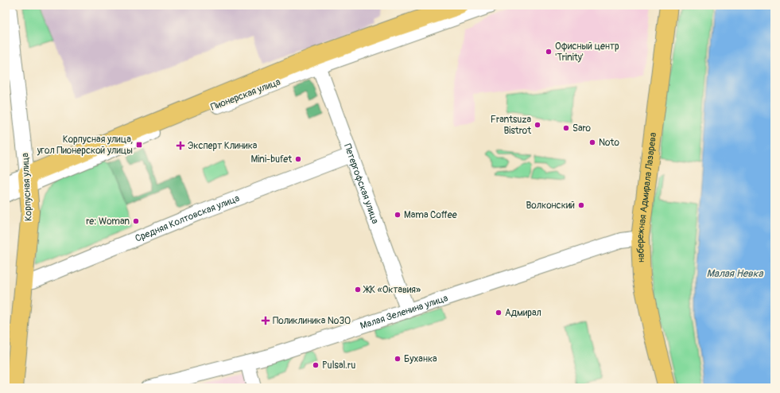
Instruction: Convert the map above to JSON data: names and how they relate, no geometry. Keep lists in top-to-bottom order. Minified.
{"streets":{"main road":["Пионерская улица","Корпусная улица","набережная Адмирала Лазарева"],"street":["Петергофская улица","Средняя Колтовская улица","Малая Зеленина улица"]},"crossings":[["Пионерская улица","Петергофская улица"],["Пионерская улица","Корпусная улица"],["Петергофская улица","Средняя Колтовская улица"],["Петергофская улица","Малая Зеленина улица"],["Корпусная улица","Средняя Колтовская улица"],["набережная Адмирала Лазарева","Малая Зеленина улица"]],"water":["Малая Невка"],"places":{"other":["Офисный центр 'Trinity'","Frantsuza Bistrot","Saro","Noto","Mini-bufet","Волконский","Mama Coffee","re: Woman","ЖК «Октавия»","Адмирал","Буханка","Pulsal.ru"],"transit":["Корпусная улица, угол Пионерской улицы"],"health":["Эксперт Клиника","Поликлиника №30"]}}
